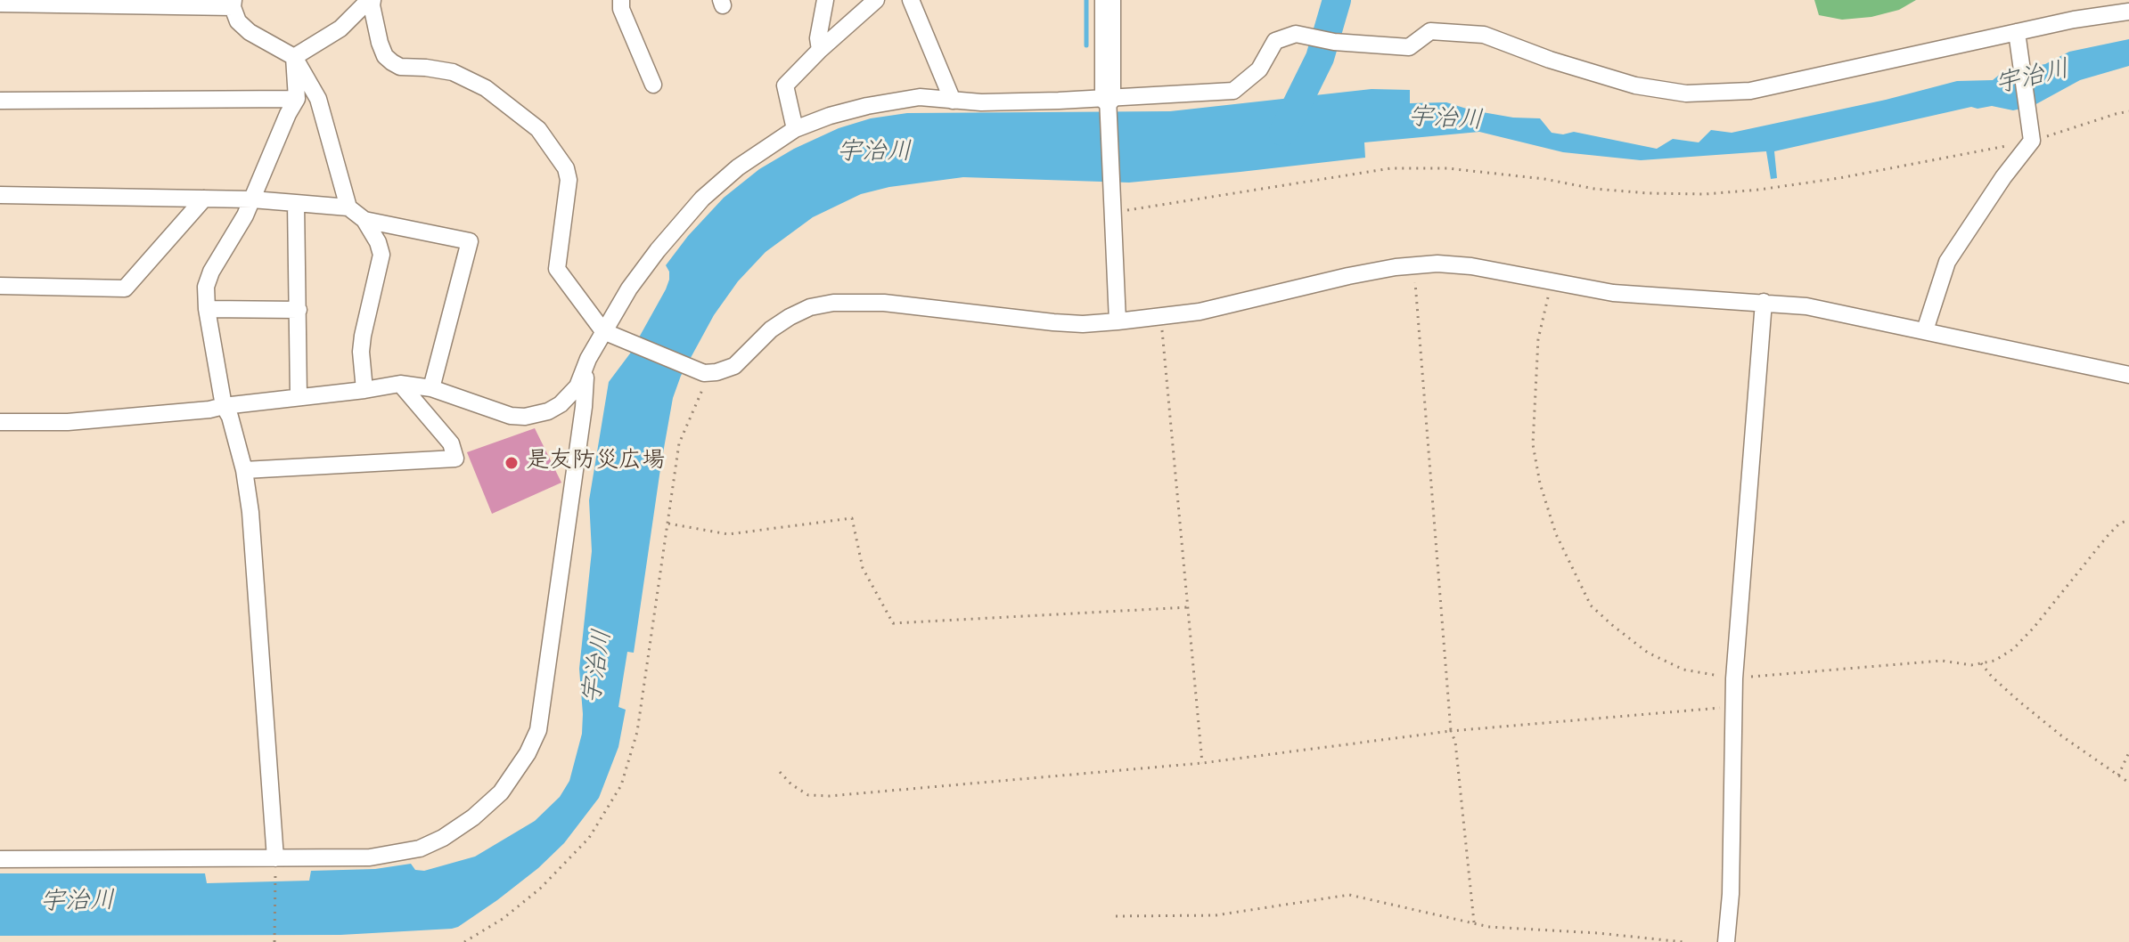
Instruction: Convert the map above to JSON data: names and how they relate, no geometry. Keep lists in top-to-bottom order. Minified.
{"water":["宇治川"],"places":["是友防災広場"]}
